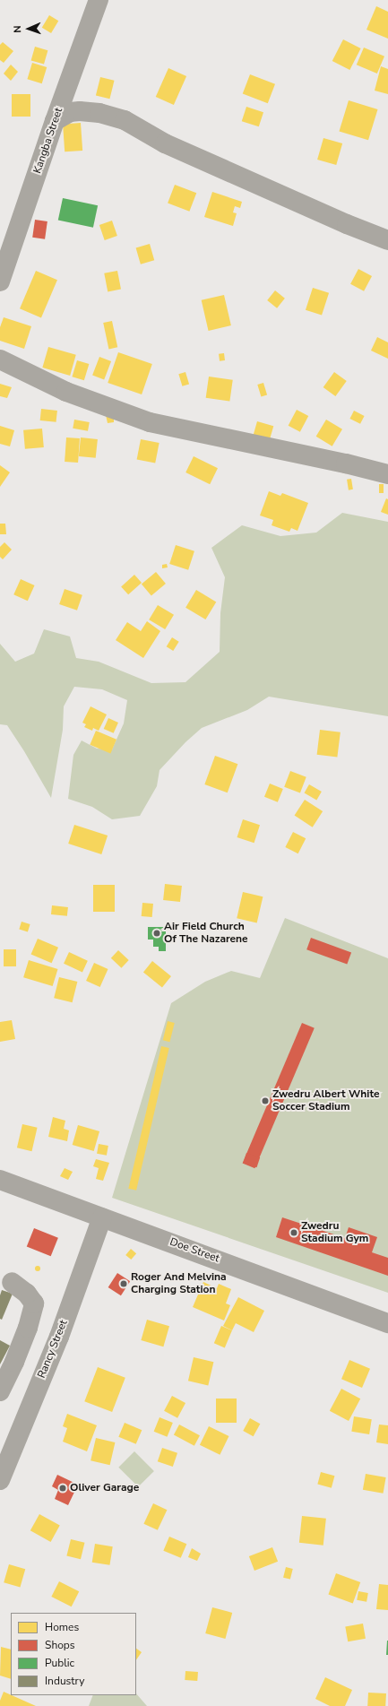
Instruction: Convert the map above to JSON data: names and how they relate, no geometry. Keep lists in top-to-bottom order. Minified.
{"streets":{"street":["Kangba Street","Doe Street","Rancy Street"]},"crossings":[["Doe Street","Rancy Street"]],"places":["Air Field Church Of The Nazarene","Zwedru Albert White Soccer Stadium","Zwedru Stadium Gym","Roger And Melvina Charging Station","Oliver Garage"],"legend":["Homes","Shops","Public","Industry"],"north":"left"}
